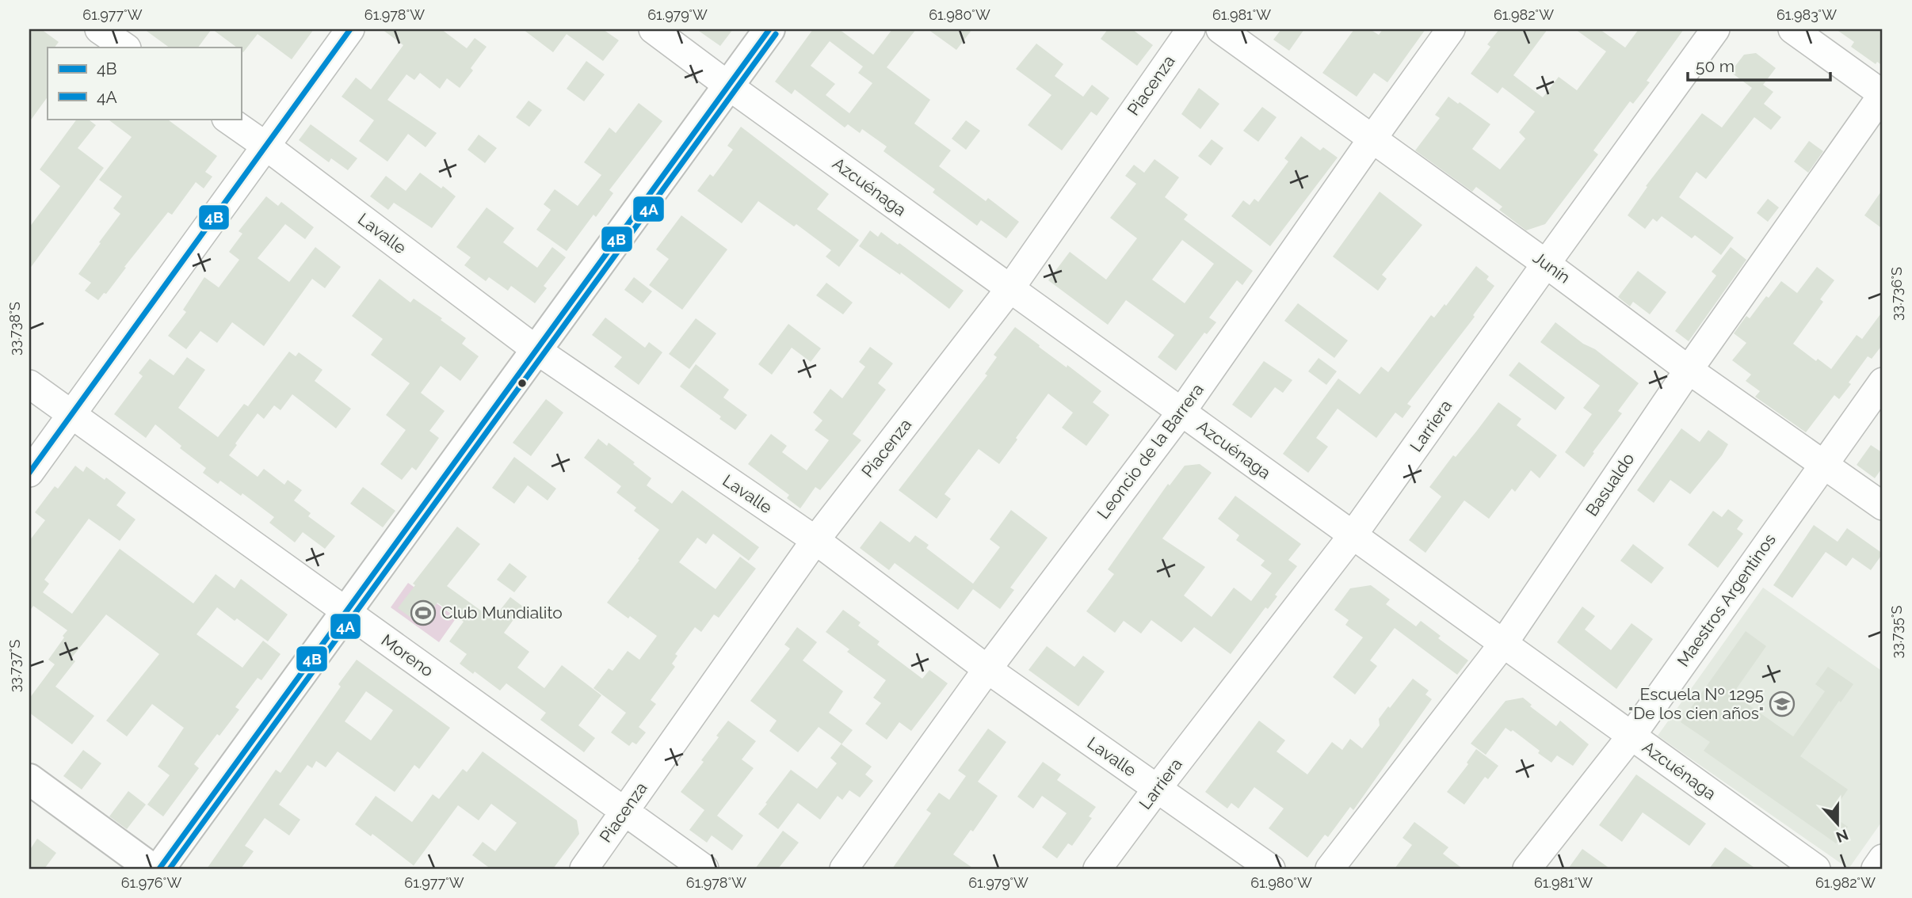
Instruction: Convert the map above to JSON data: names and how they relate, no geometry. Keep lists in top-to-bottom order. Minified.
{"streets":{"street":["Piacenza","Azcuénaga","Lavalle","Junín","Larriera","Leoncio de la Barrera","Basualdo","Maestros Argentinos","Moreno"]},"crossings":[["Piacenza","Azcuénaga"],["Piacenza","Lavalle"],["Piacenza","Moreno"],["Azcuénaga","Larriera"],["Azcuénaga","Leoncio de la Barrera"],["Azcuénaga","Basualdo"],["Azcuénaga","Maestros Argentinos"],["Lavalle","Larriera"],["Lavalle","Leoncio de la Barrera"],["Junín","Larriera"],["Junín","Leoncio de la Barrera"],["Junín","Basualdo"],["Junín","Maestros Argentinos"]],"places":{"sports":["Club Mundialito"],"school or university":["Escuela Nº 1295 \"De los cien años\""]},"lines":["transit line 4B","transit line 4A"],"legend":["4B","4A"],"scale_bar":"50 m","north":"bottom","coordinates":["61.977°W","61.978°W","61.979°W","61.980°W","61.981°W","61.982°W","61.983°W","33.736°S","33.738°S","33.735°S","33.737°S","61.976°W"]}
